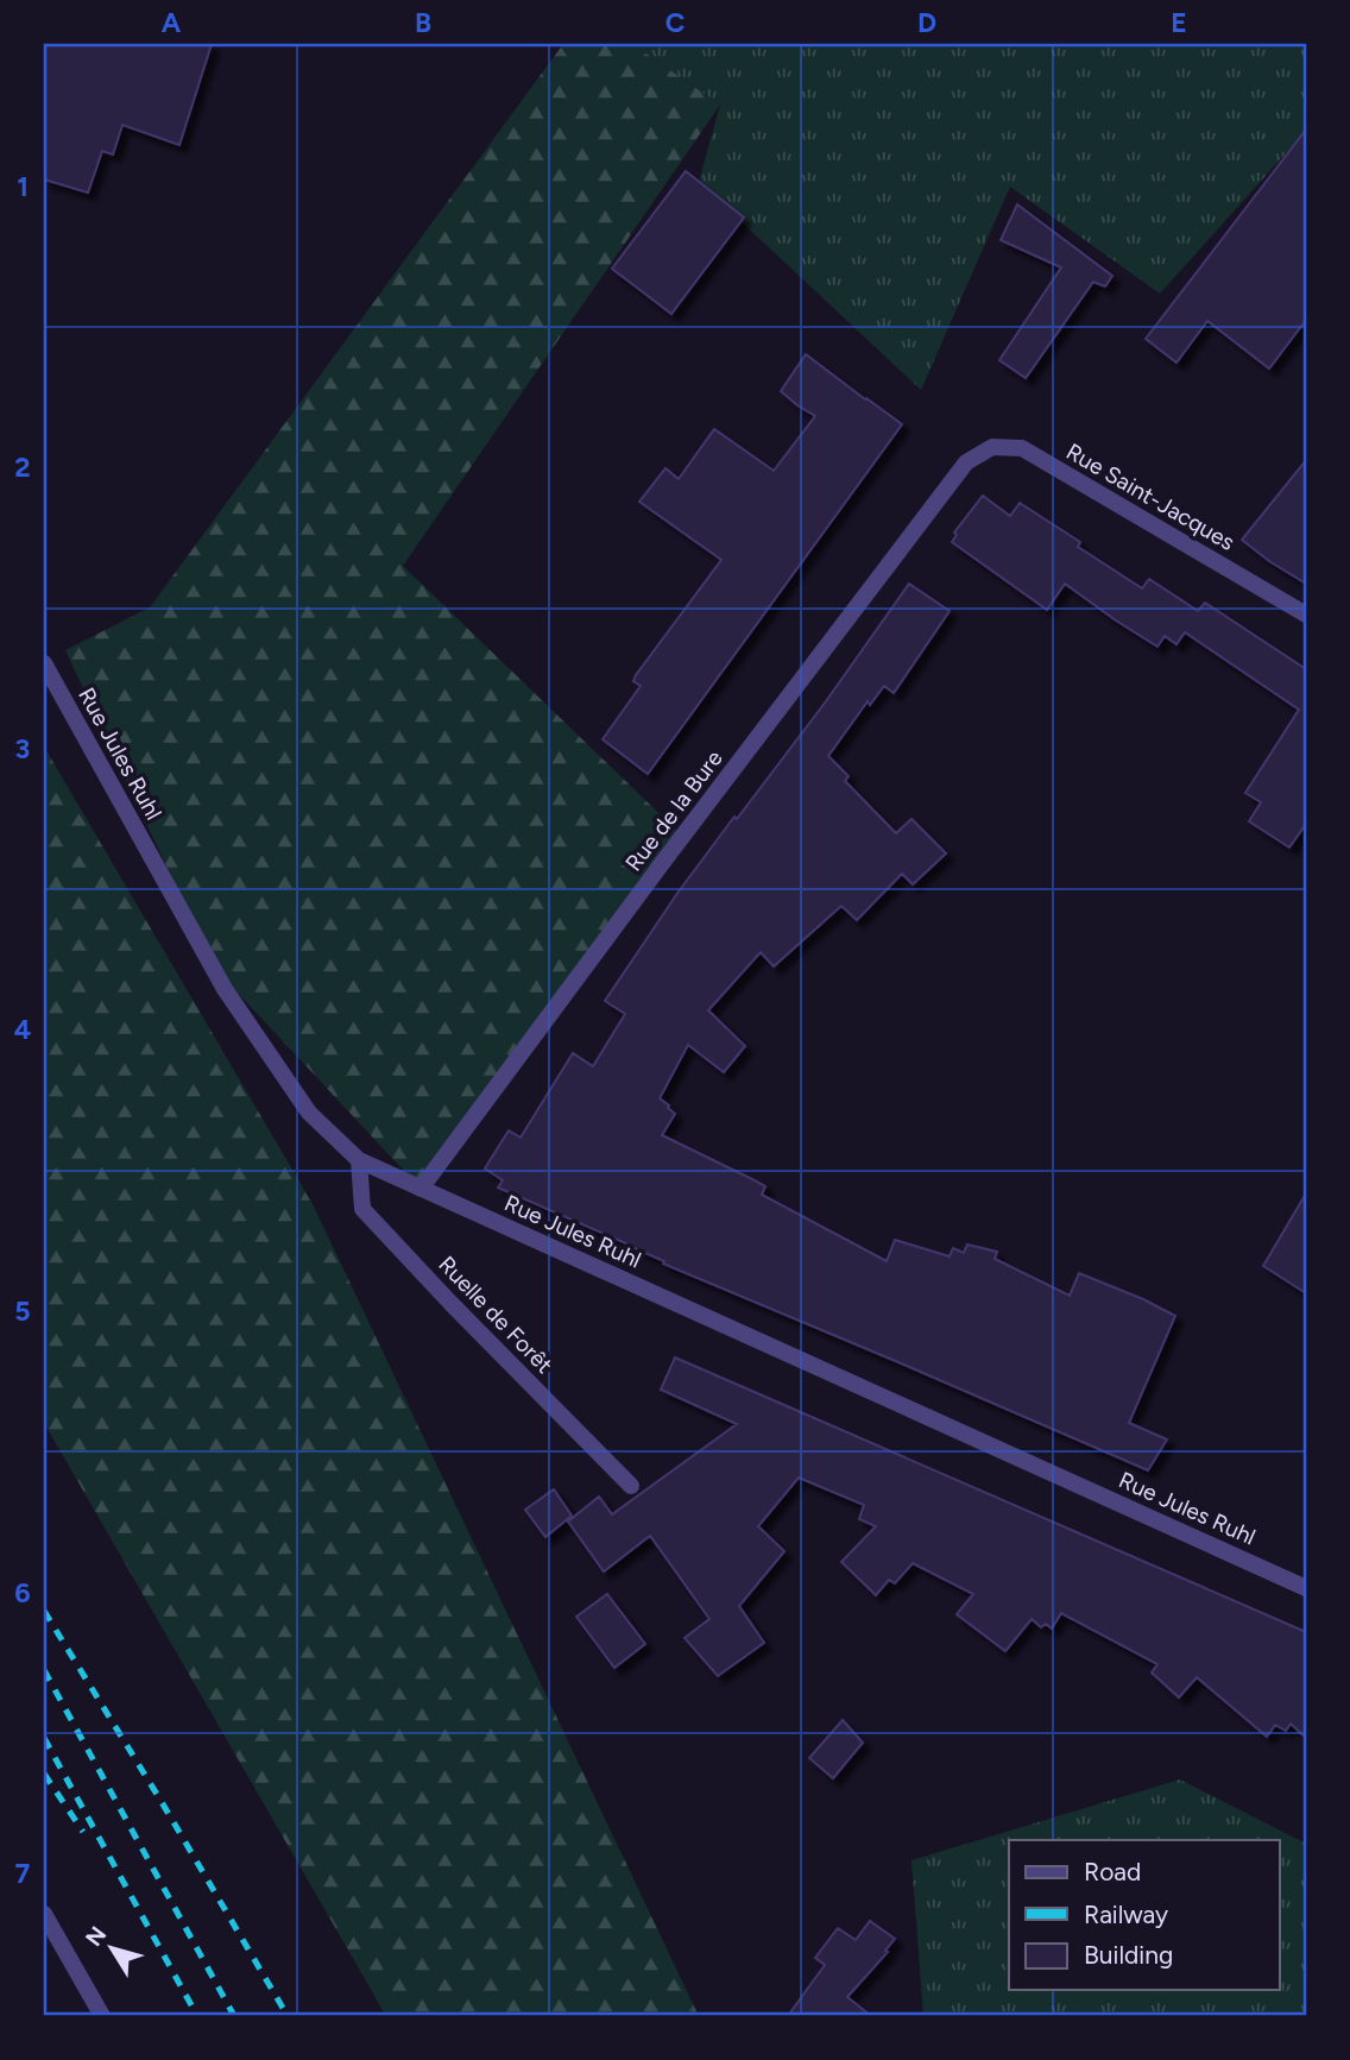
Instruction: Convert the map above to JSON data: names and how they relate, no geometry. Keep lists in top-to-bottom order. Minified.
{"streets":{"street":["Rue Saint-Jacques","Rue Jules Ruhl","Rue de la Bure","Ruelle de Forêt"]},"crossings":[["Rue Saint-Jacques","Rue de la Bure"],["Rue Jules Ruhl","Rue de la Bure"],["Rue Jules Ruhl","Ruelle de Forêt"]],"legend":["Road","Railway","Building"],"north":"top left","grid":{"columns":["A","B","C","D","E"],"rows":["1","2","3","4","5","6","7"]}}
